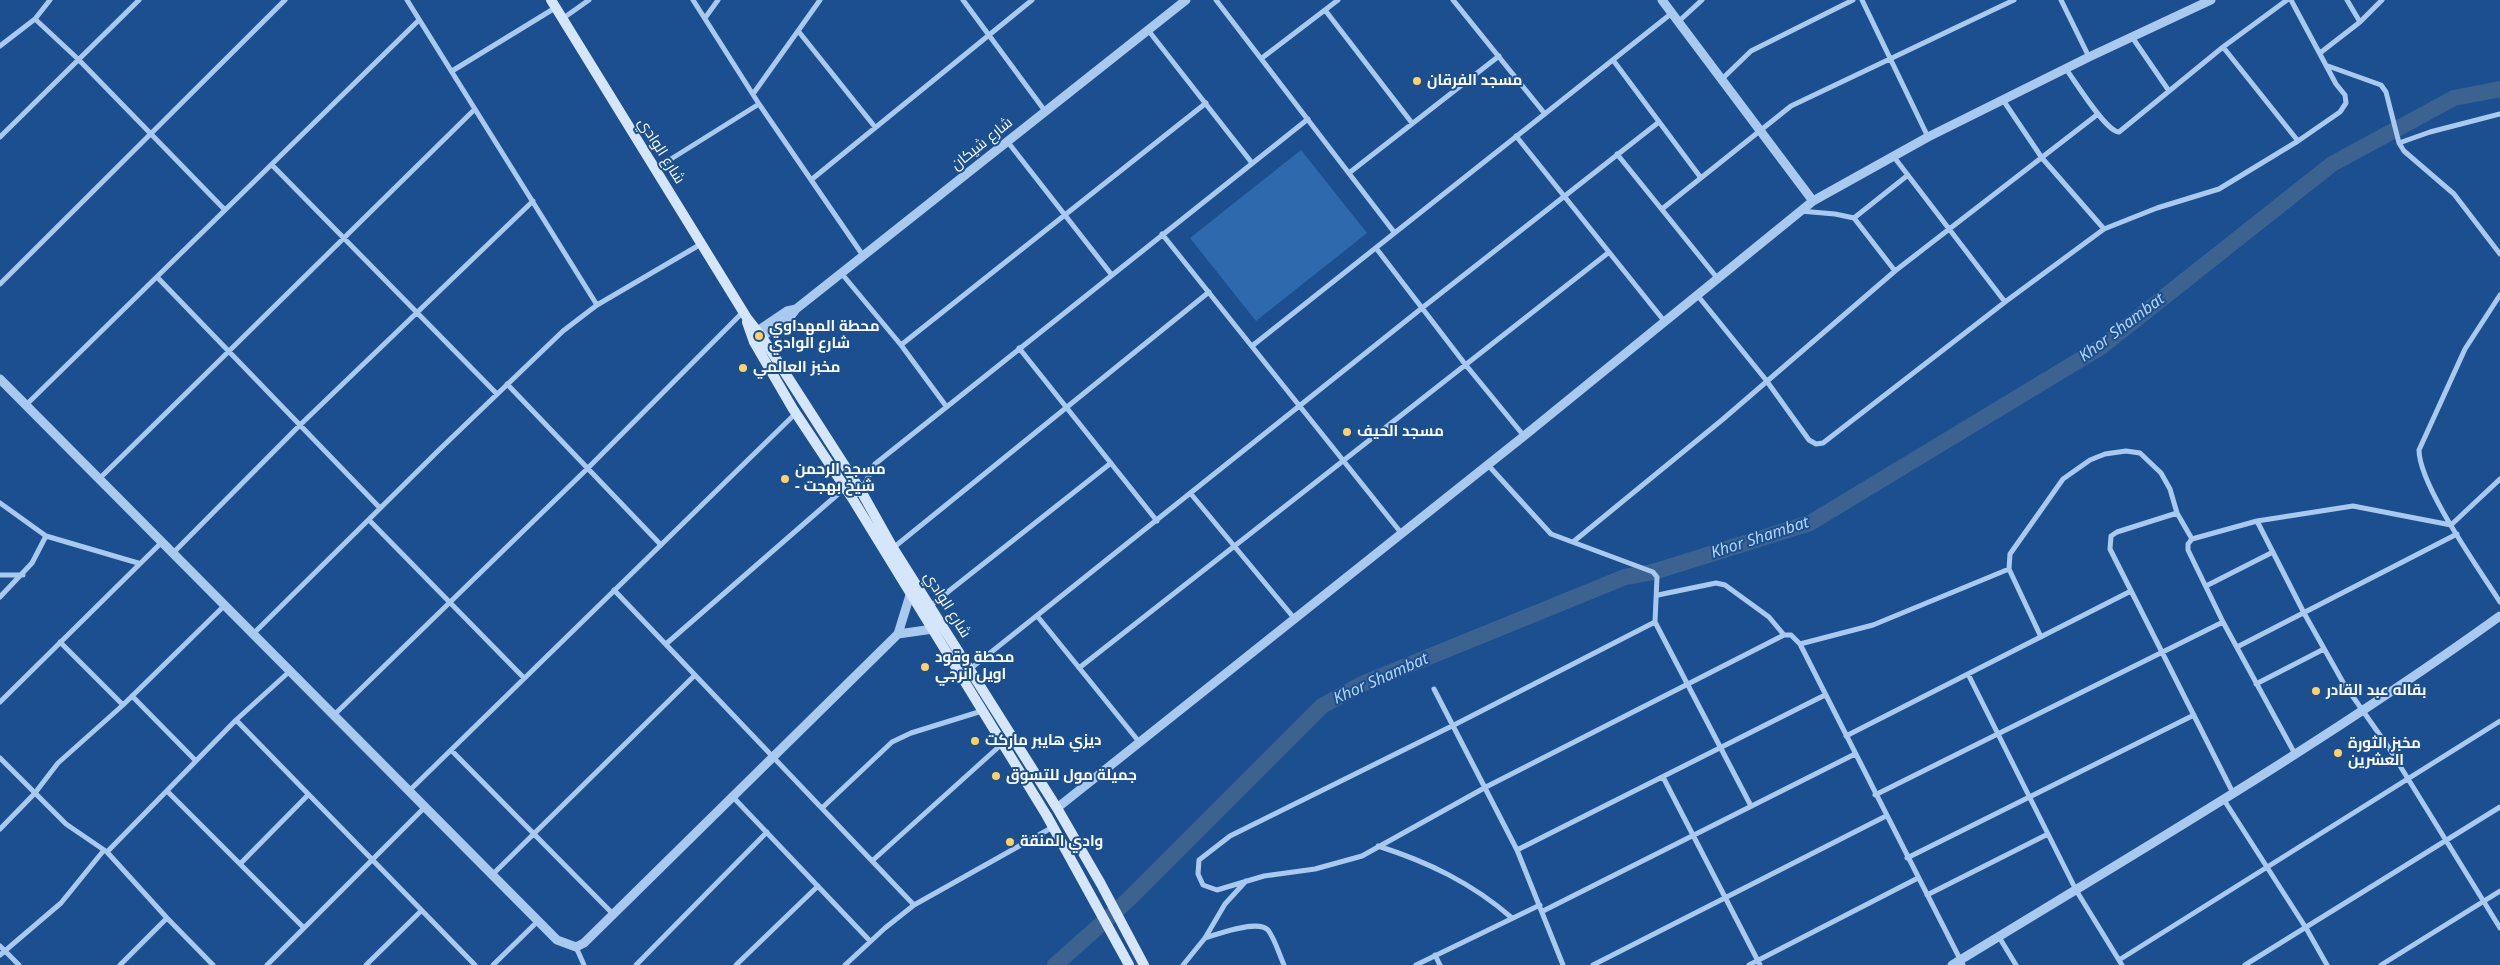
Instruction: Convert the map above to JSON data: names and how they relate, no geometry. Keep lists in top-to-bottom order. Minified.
{"streets":{"main road":["شارع الوادي"],"street":["شارع شيكان"]},"crossings":[["شارع شيكان","شارع الوادي"]],"water":["Khor Shambat"],"places":["مسجد الفرقان","محطة المهداوي شارع الوادي","مخبز العالمي","مسجد الحيف","مسجد الرحمن - شيخ بهجت","محطة وقود اويل انرجي","بقاله عبد القادر","ديزي هايبر ماركت","مخبز الثورة العشرين","جميلة مول للتسوق","وادي المنقة"]}
